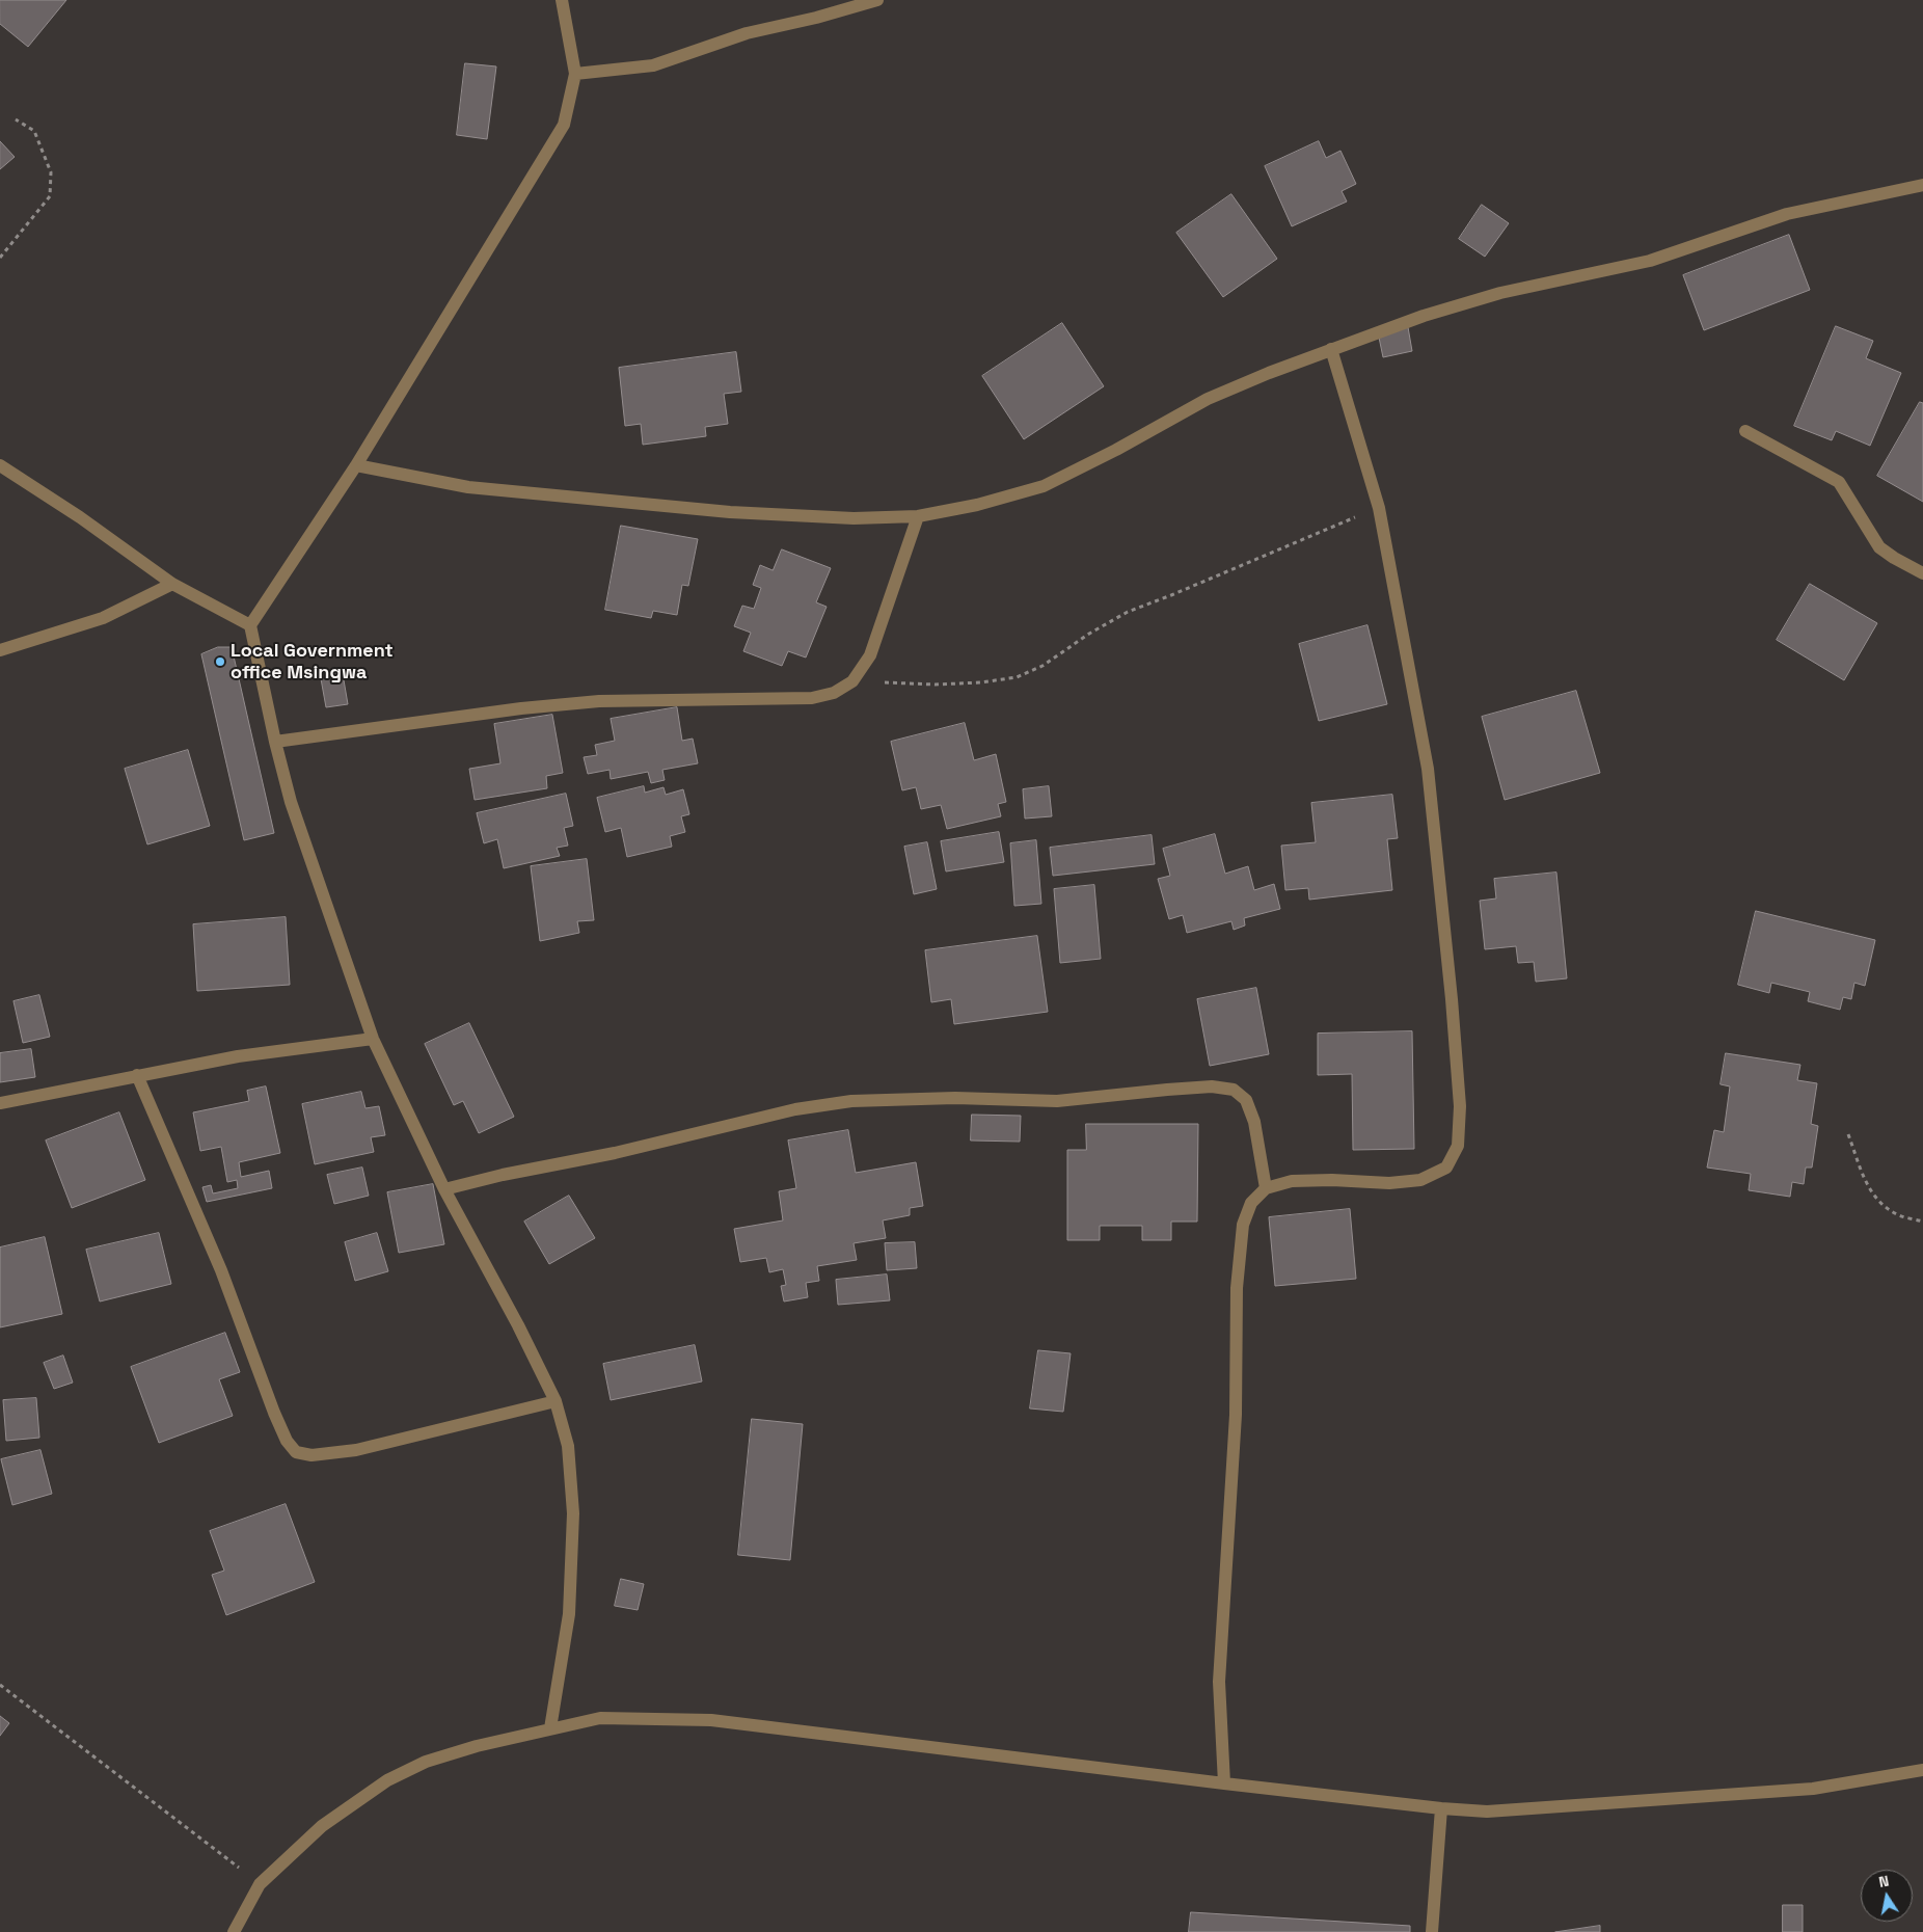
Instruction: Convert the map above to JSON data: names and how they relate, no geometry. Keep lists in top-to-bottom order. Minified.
{"places":["Local Government office Msingwa"],"north":"top"}
